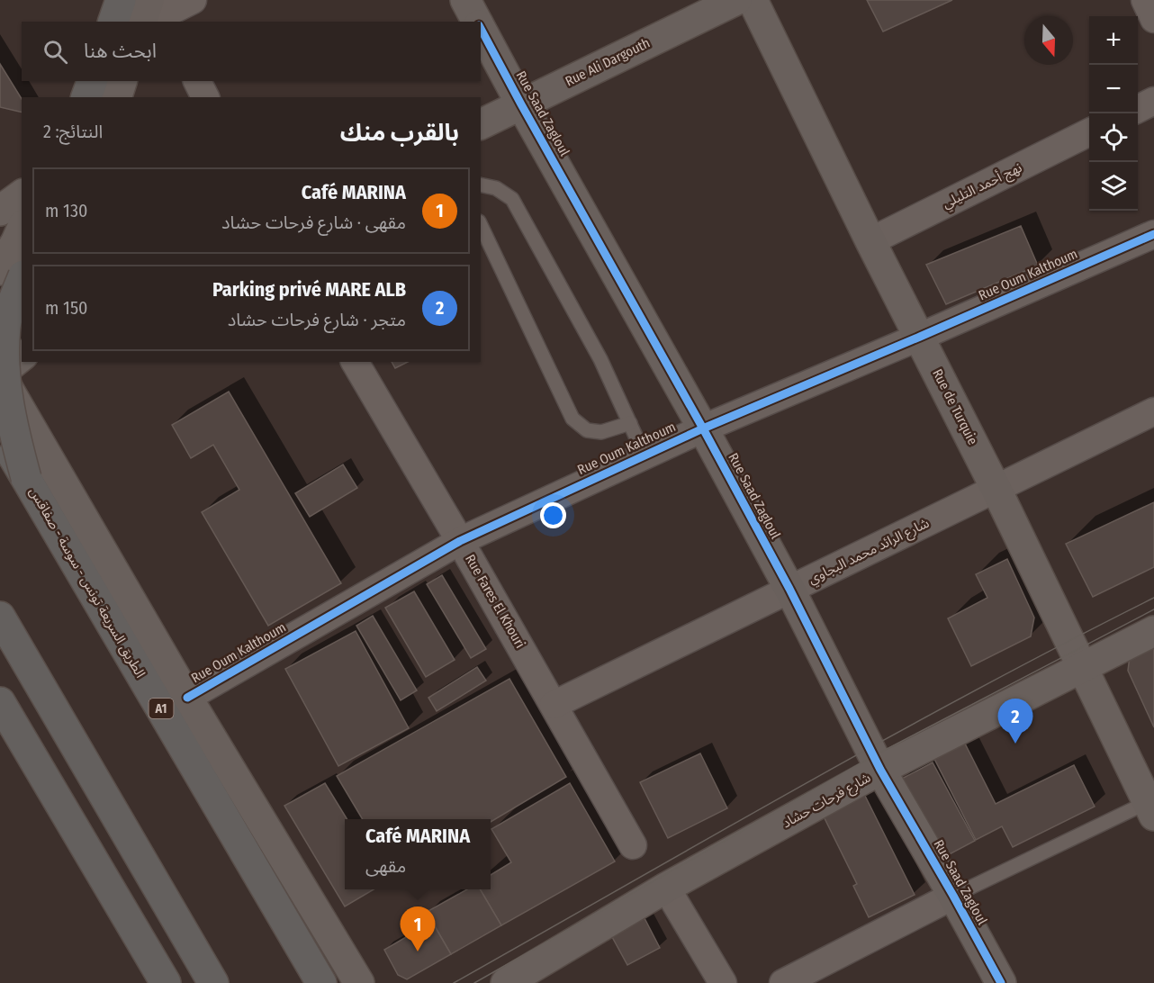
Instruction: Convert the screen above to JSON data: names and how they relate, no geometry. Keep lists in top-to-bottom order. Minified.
{"streets":{"highway":["الطريق السريعة تونس - سوسة - صفاقس","A1"],"street":["Rue Ali Dargouth","Rue Saad Zagloul","نهج أحمد التليلي","Rue Oum Kalthoum","Rue de Turquie","شارع الرائد محمد البجاوي","Rue Fares El Khouri","شارع فرحات حشاد"]},"crossings":[["Rue Ali Dargouth","Rue Saad Zagloul"],["Rue Saad Zagloul","Rue Oum Kalthoum"],["Rue Saad Zagloul","شارع الرائد محمد البجاوي"],["Rue Saad Zagloul","شارع فرحات حشاد"],["نهج أحمد التليلي","Rue de Turquie"],["Rue Oum Kalthoum","Rue de Turquie"],["Rue Oum Kalthoum","Rue Fares El Khouri"],["Rue de Turquie","شارع الرائد محمد البجاوي"],["Rue de Turquie","شارع فرحات حشاد"],["شارع الرائد محمد البجاوي","Rue Fares El Khouri"]],"north":"bottom","page":{"map_buttons":["+","−"],"search":"ابحث هنا","heading":["بالقرب منك","النتائج: 2"],"list":[{"mark":"1","name":"Café MARINA","note":"مقهى · شارع فرحات حشاد","value":"130 m"},{"mark":"2","name":"Parking privé MARE ALB","note":"متجر · شارع فرحات حشاد","value":"150 m"}],"pins":["2","1"],"popup":["Café MARINA","مقهى"]}}
